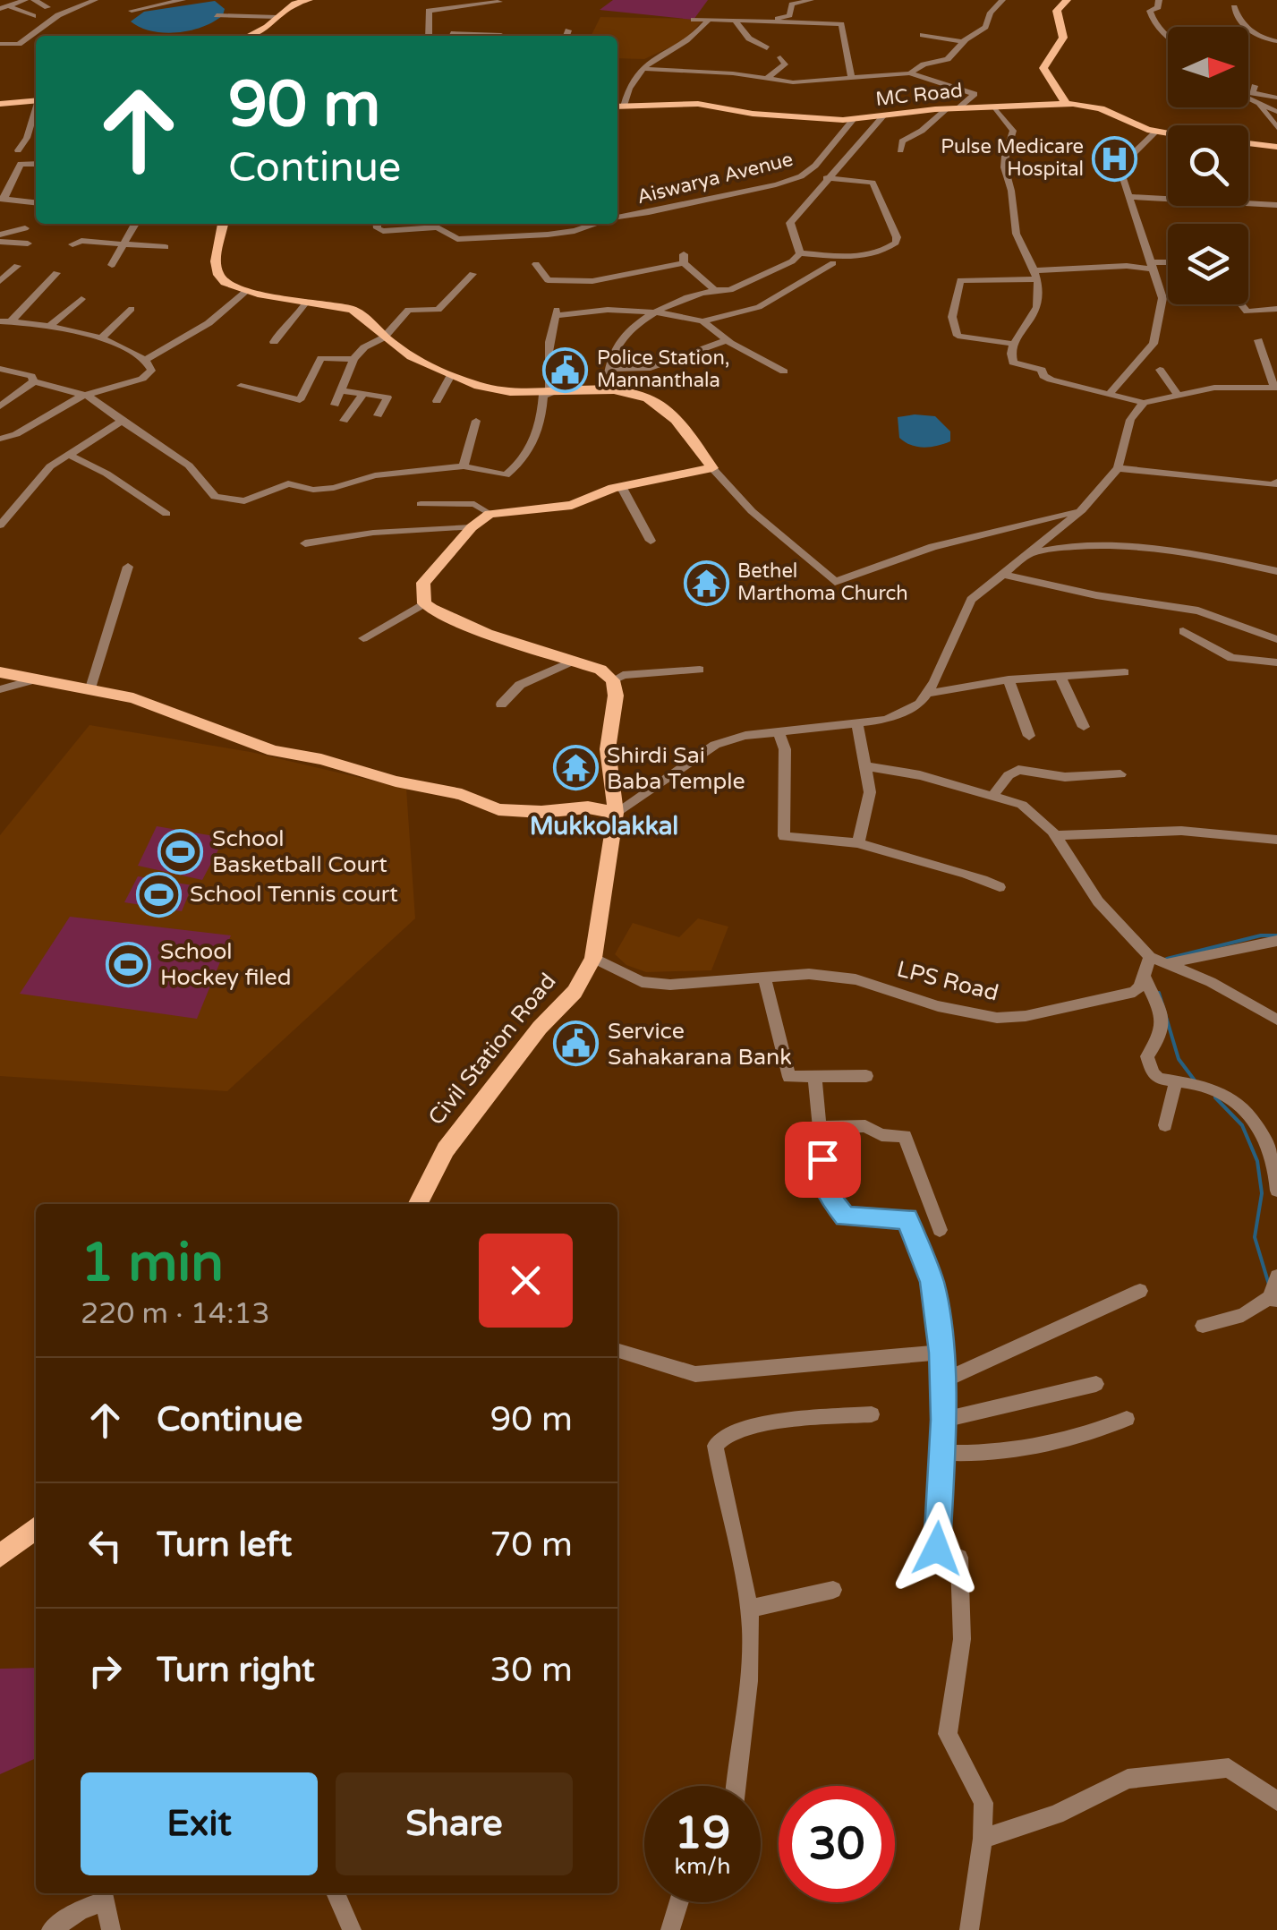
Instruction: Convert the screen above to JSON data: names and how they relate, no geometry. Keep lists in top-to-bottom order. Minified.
{"streets":{"main road":["MC Road","Civil Station Road"],"street":["Aiswarya Avenue","LPS Road"]},"crossings":[["MC Road","Aiswarya Avenue"]],"districts":["Mukkolakkal"],"places":{"hospital":["Pulse Medicare Hospital"],"public building":["Police Station, Mannanthala","Service Sahakarana Bank"],"temple":["Bethel Marthoma Church","Shirdi Sai Baba Temple"],"sports":["School Basketball Court","School Tennis court","School Hockey filed"]},"north":"right","page":{"turn":["90 m","Continue"],"heading":["1 min","220 m · 14:13"],"list":[{"name":"Continue","value":"90 m"},{"name":"Turn left","value":"70 m"},{"name":"Turn right","value":"30 m"}],"buttons":["Exit","Share"],"speed":"19 km/h","limit":"30"}}
